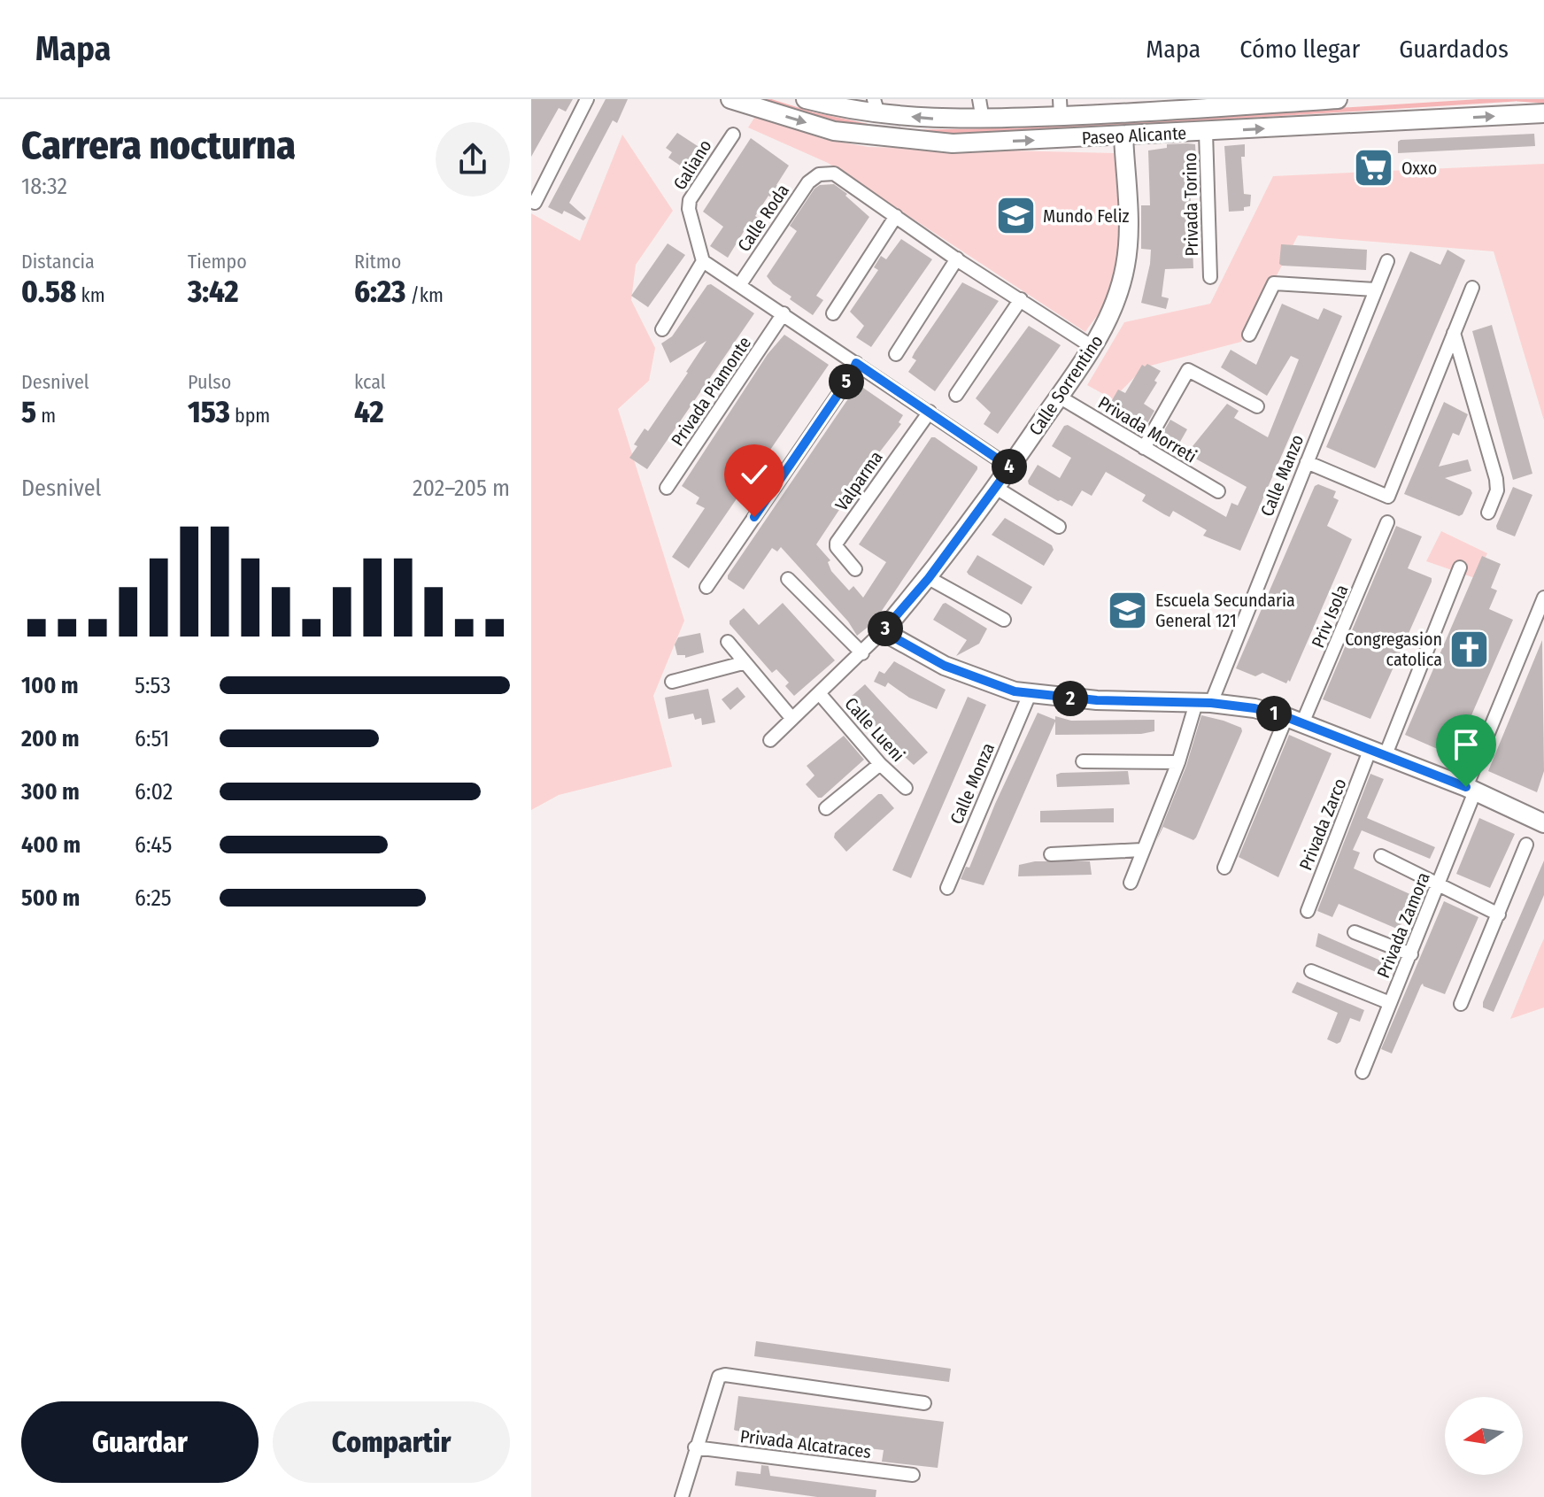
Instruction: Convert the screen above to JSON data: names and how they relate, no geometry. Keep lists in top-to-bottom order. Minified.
{"streets":{"street":["Paseo Alicante","Galiano","Privada Torino","Calle Roda","Calle Sorrentino","Privada Piamonte","Privada Morreti","Calle Manzo","Valparma","Priv Isola","Calle Lueni","Calle Monza","Privada Zarco","Privada Zamora","Privada Alcatraces"]},"crossings":[["Paseo Alicante","Privada Torino"],["Paseo Alicante","Calle Sorrentino"],["Calle Roda","Calle Sorrentino"],["Calle Sorrentino","Privada Morreti"],["Calle Sorrentino","Calle Lueni"]],"places":{"supermarket":["Oxxo"],"school or university":["Mundo Feliz","Escuela Secundaria General 121"],"church":["Congregasion catolica"]},"north":"left","page":{"header":"Mapa","nav":["Mapa","Cómo llegar","Guardados"],"heading":["Carrera nocturna","18:32"],"stats":[["Distancia","0.58 km"],["Tiempo","3:42"],["Ritmo","6:23 /km"],["Desnivel","5 m"],["Pulso","153 bpm"],["kcal","42"]],"pins":["5","4","3","2","1"],"chart":["Desnivel","202–205 m"],"list":[{"name":"100 m","note":"5:53"},{"name":"200 m","note":"6:51"},{"name":"300 m","note":"6:02"},{"name":"400 m","note":"6:45"},{"name":"500 m","note":"6:25"}],"buttons":["Guardar","Compartir"]}}
